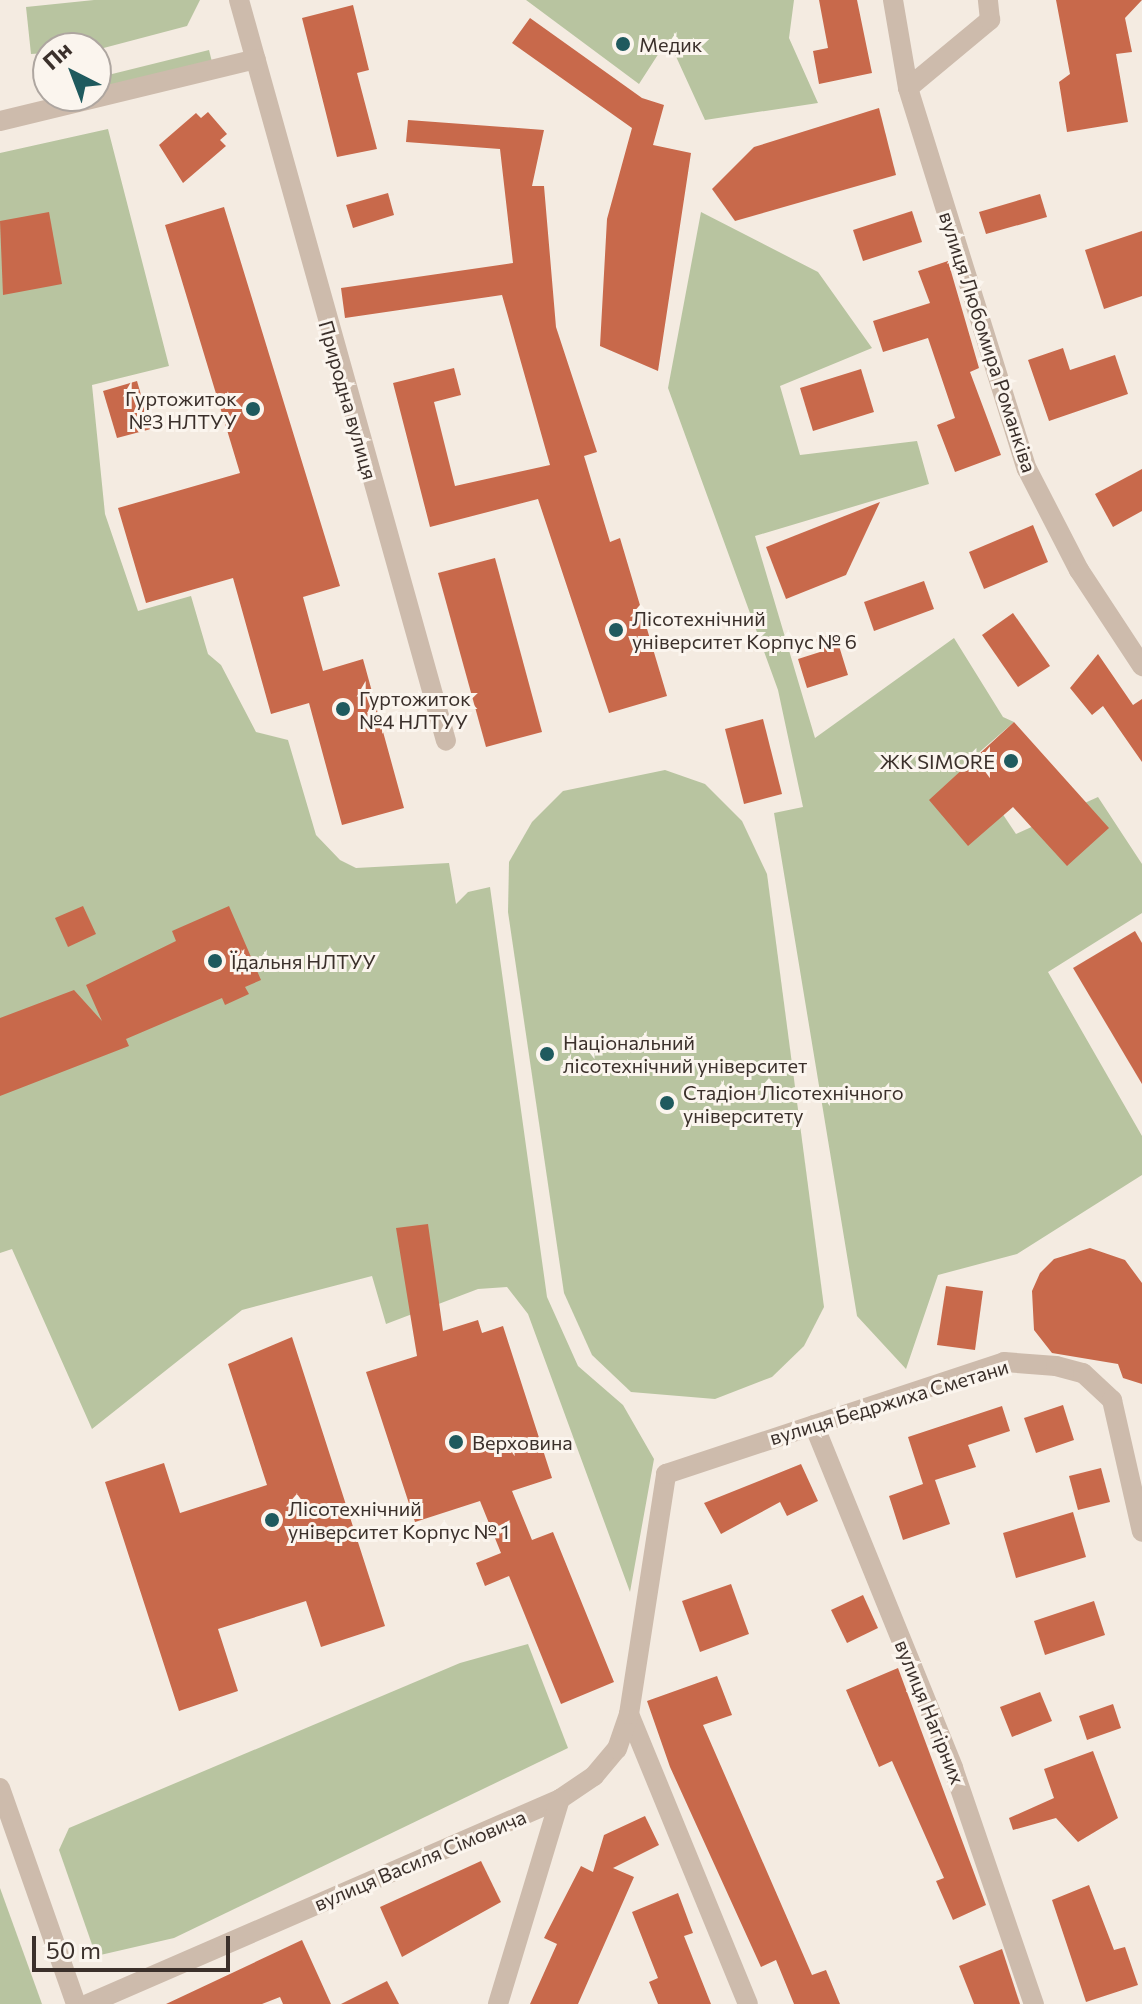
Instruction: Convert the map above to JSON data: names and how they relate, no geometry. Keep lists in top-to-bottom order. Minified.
{"streets":{"street":["вулиця Любомира Романківа","Природна вулиця","вулиця Бедржиха Сметани","вулиця Нагірних","вулиця Василя Сімовича"]},"crossings":[["вулиця Бедржиха Сметани","вулиця Нагірних"],["вулиця Бедржиха Сметани","вулиця Василя Сімовича"]],"places":["Медик","Гуртожиток №3 НЛТУУ","Лісотехнічний університет Корпус № 6","Гуртожиток №4 НЛТУУ","ЖК SIMORE","Їдальня НЛТУУ","Національний лісотехнічний університет","Стадіон Лісотехнічного університету","Верховина","Лісотехнічний університет Корпус № 1"],"scale_bar":"50 m","north":"top left"}
